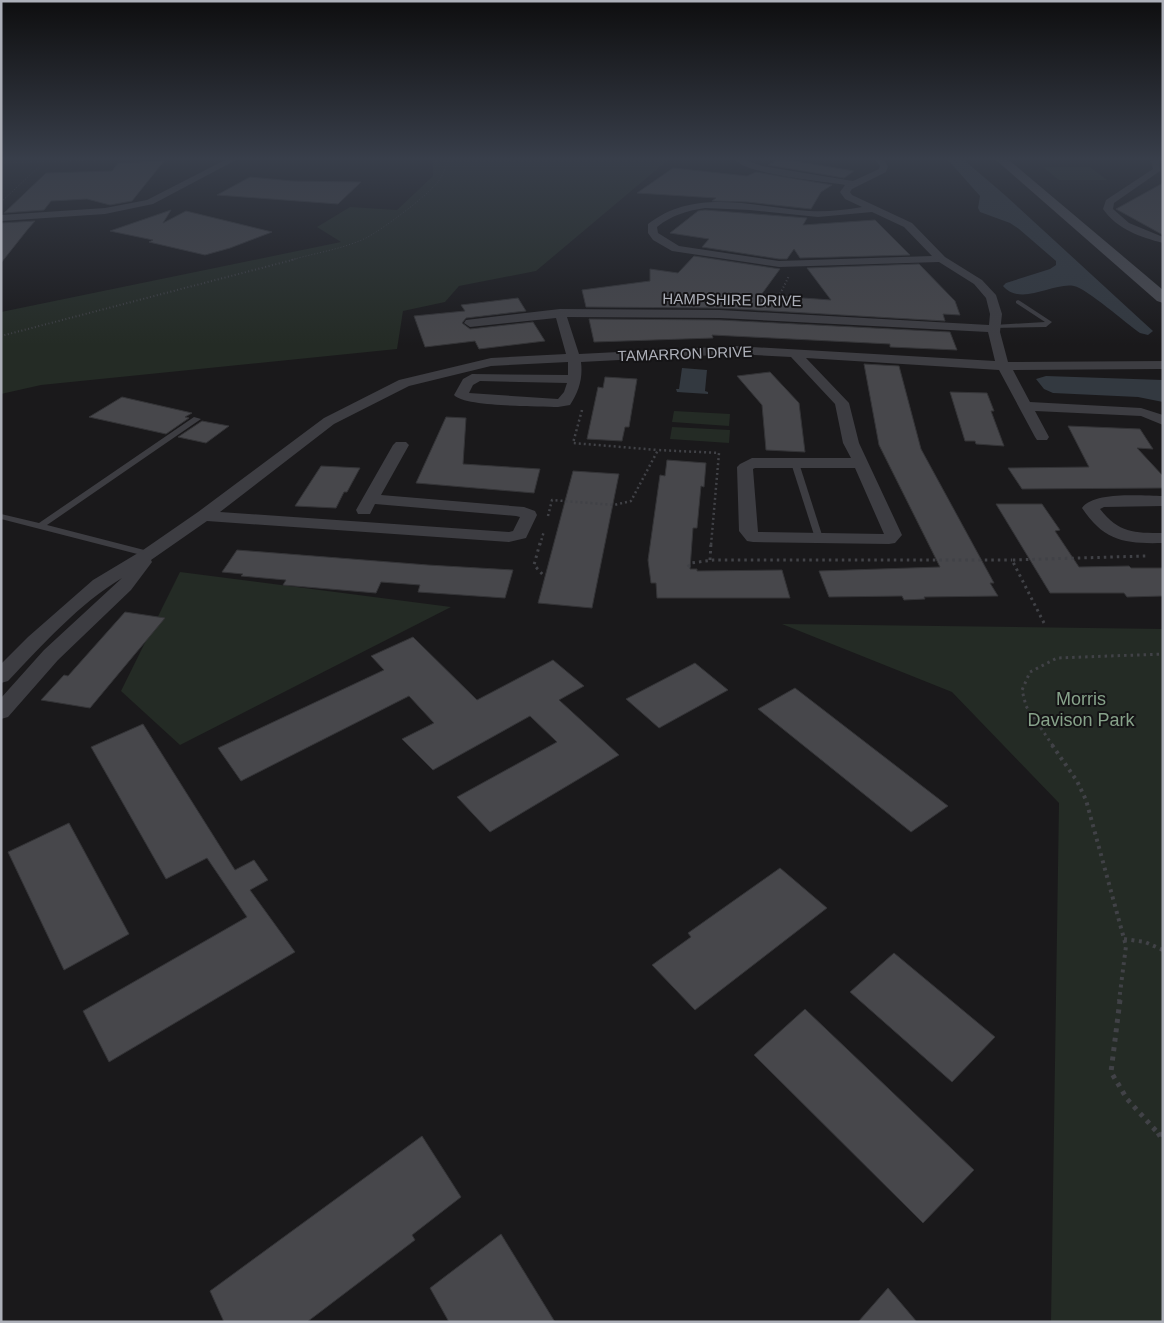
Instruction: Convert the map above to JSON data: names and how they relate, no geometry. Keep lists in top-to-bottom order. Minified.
{"streets":{"street":["HAMPSHIRE DRIVE","TAMARRON DRIVE"]},"parks":["Morris Davison Park"]}
